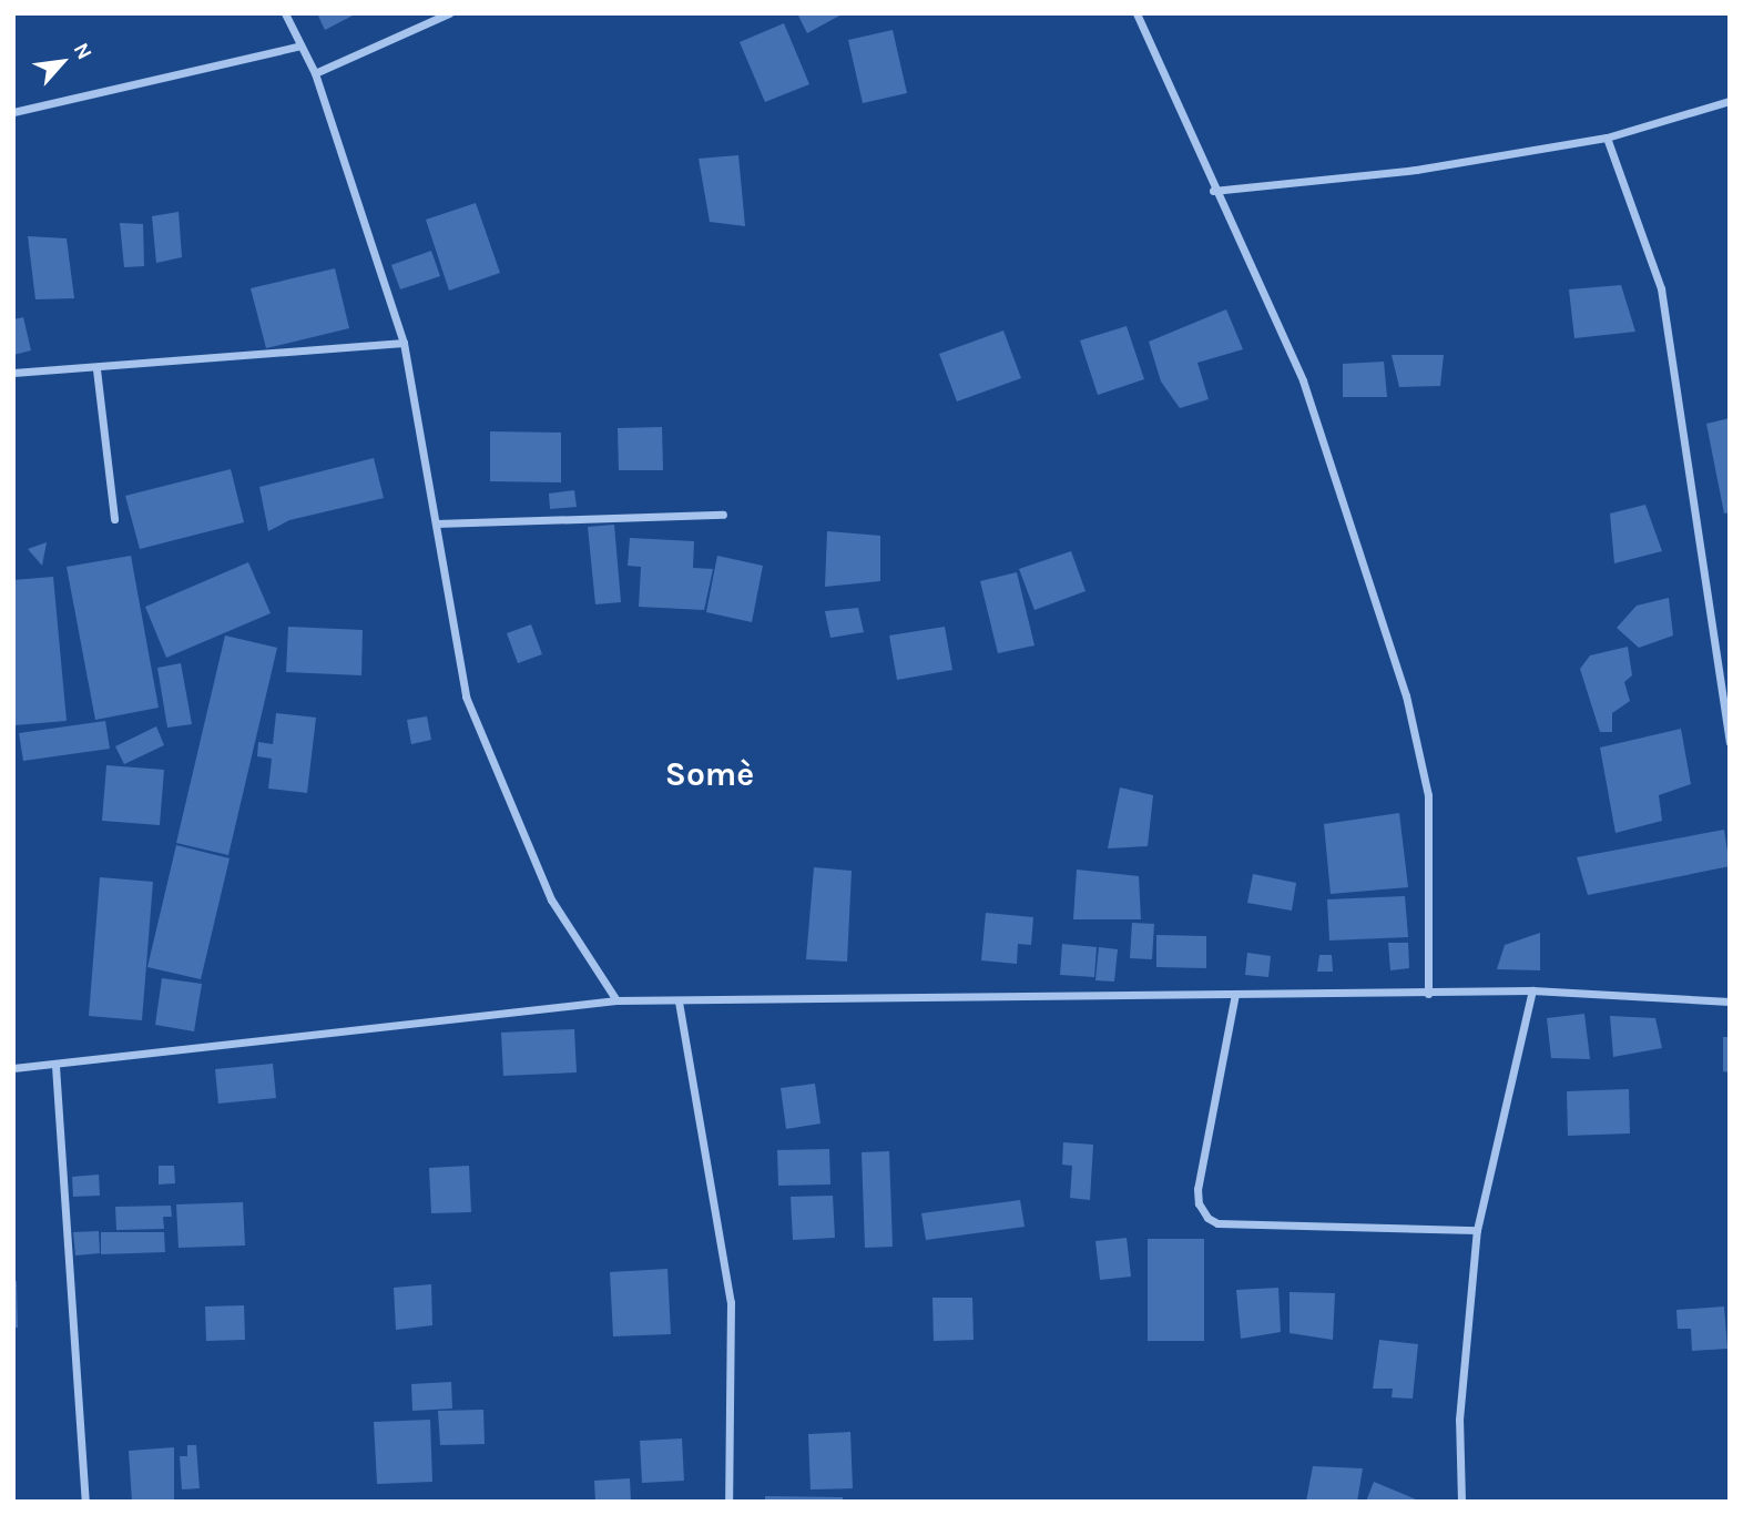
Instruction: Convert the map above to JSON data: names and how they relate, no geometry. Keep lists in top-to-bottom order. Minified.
{"districts":["Somè"],"north":"top right"}
